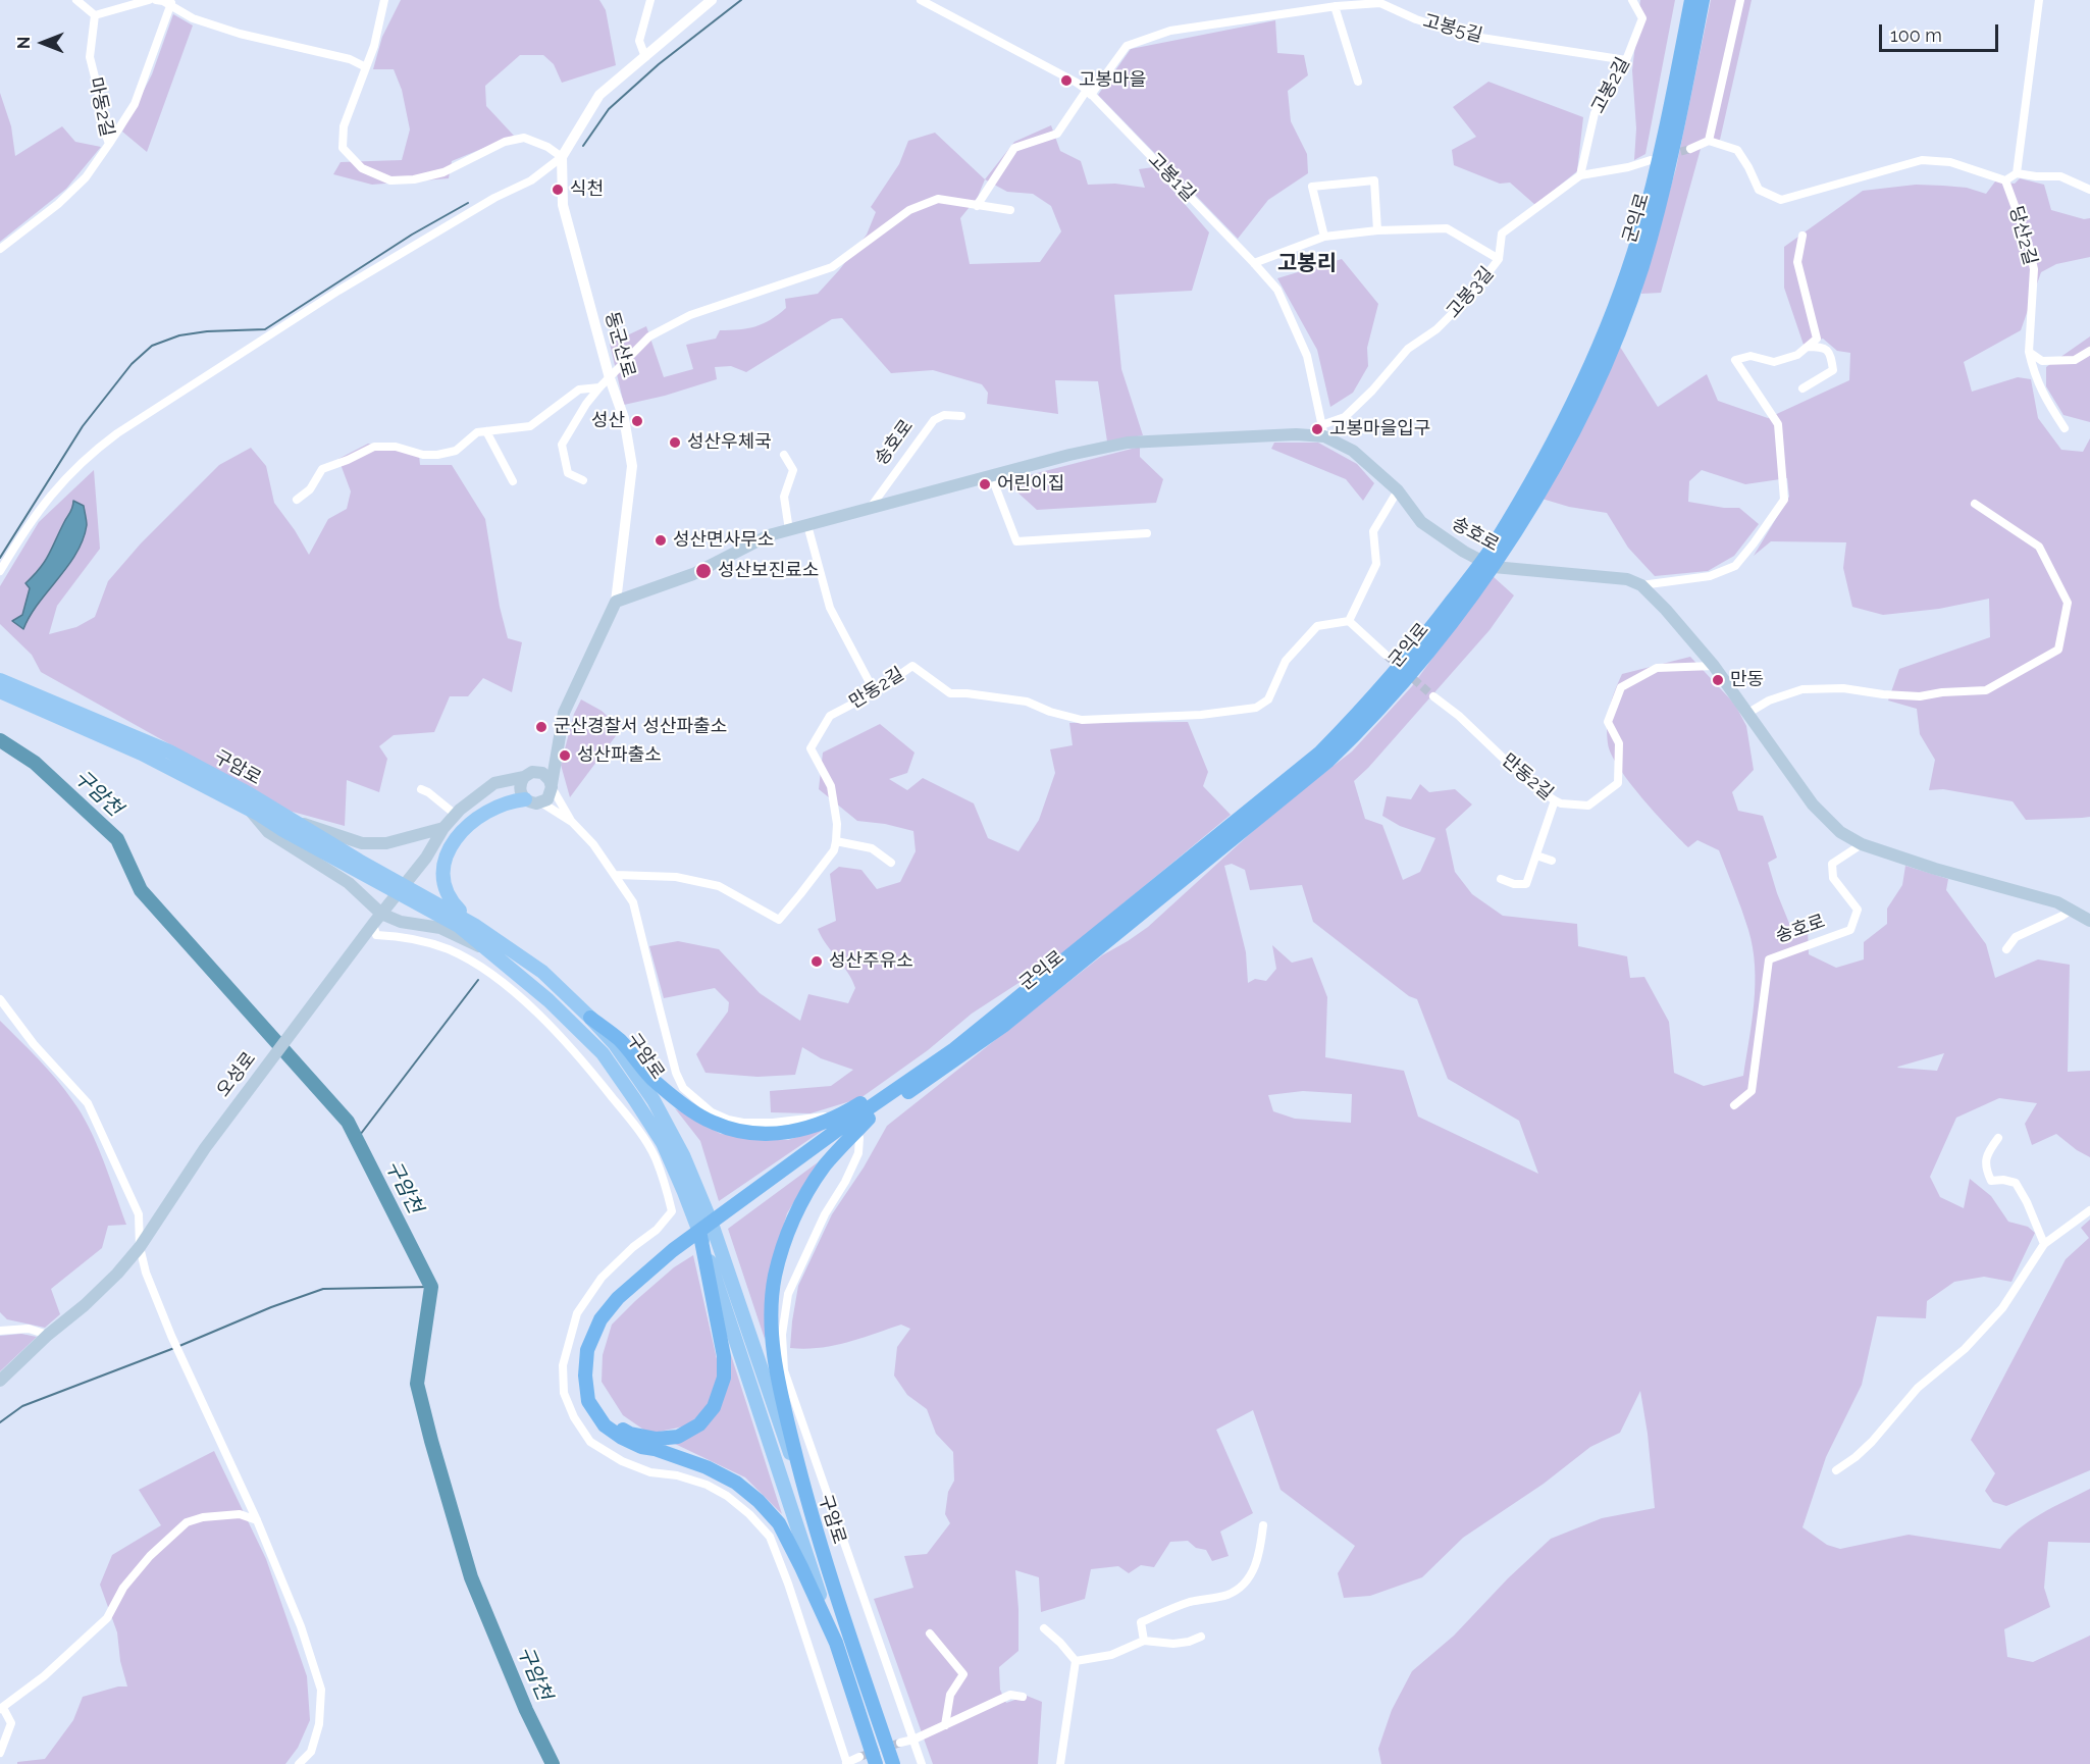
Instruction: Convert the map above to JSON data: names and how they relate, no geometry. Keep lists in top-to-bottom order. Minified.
{"streets":{"highway":["군익로","구암로"],"main road":["동군산로","송호로","오성로"],"street":["고봉5길","고봉2길","마동2길","고봉1길","당산2길","고봉3길","만동2길"]},"crossings":[["고봉5길","고봉2길"],["고봉5길","고봉1길"],["고봉2길","고봉3길"],["고봉1길","고봉3길"],["고봉1길","송호로"],["고봉3길","송호로"],["동군산로","송호로"]],"districts":["고봉리"],"water":["구암천"],"places":["고봉마을","식천","성산","고봉마을입구","성산우체국","어린이집","성산면사무소","성산보진료소","만동","군산경찰서 성산파출소","성산파출소","성산주유소"],"scale_bar":"100 m","north":"left"}
